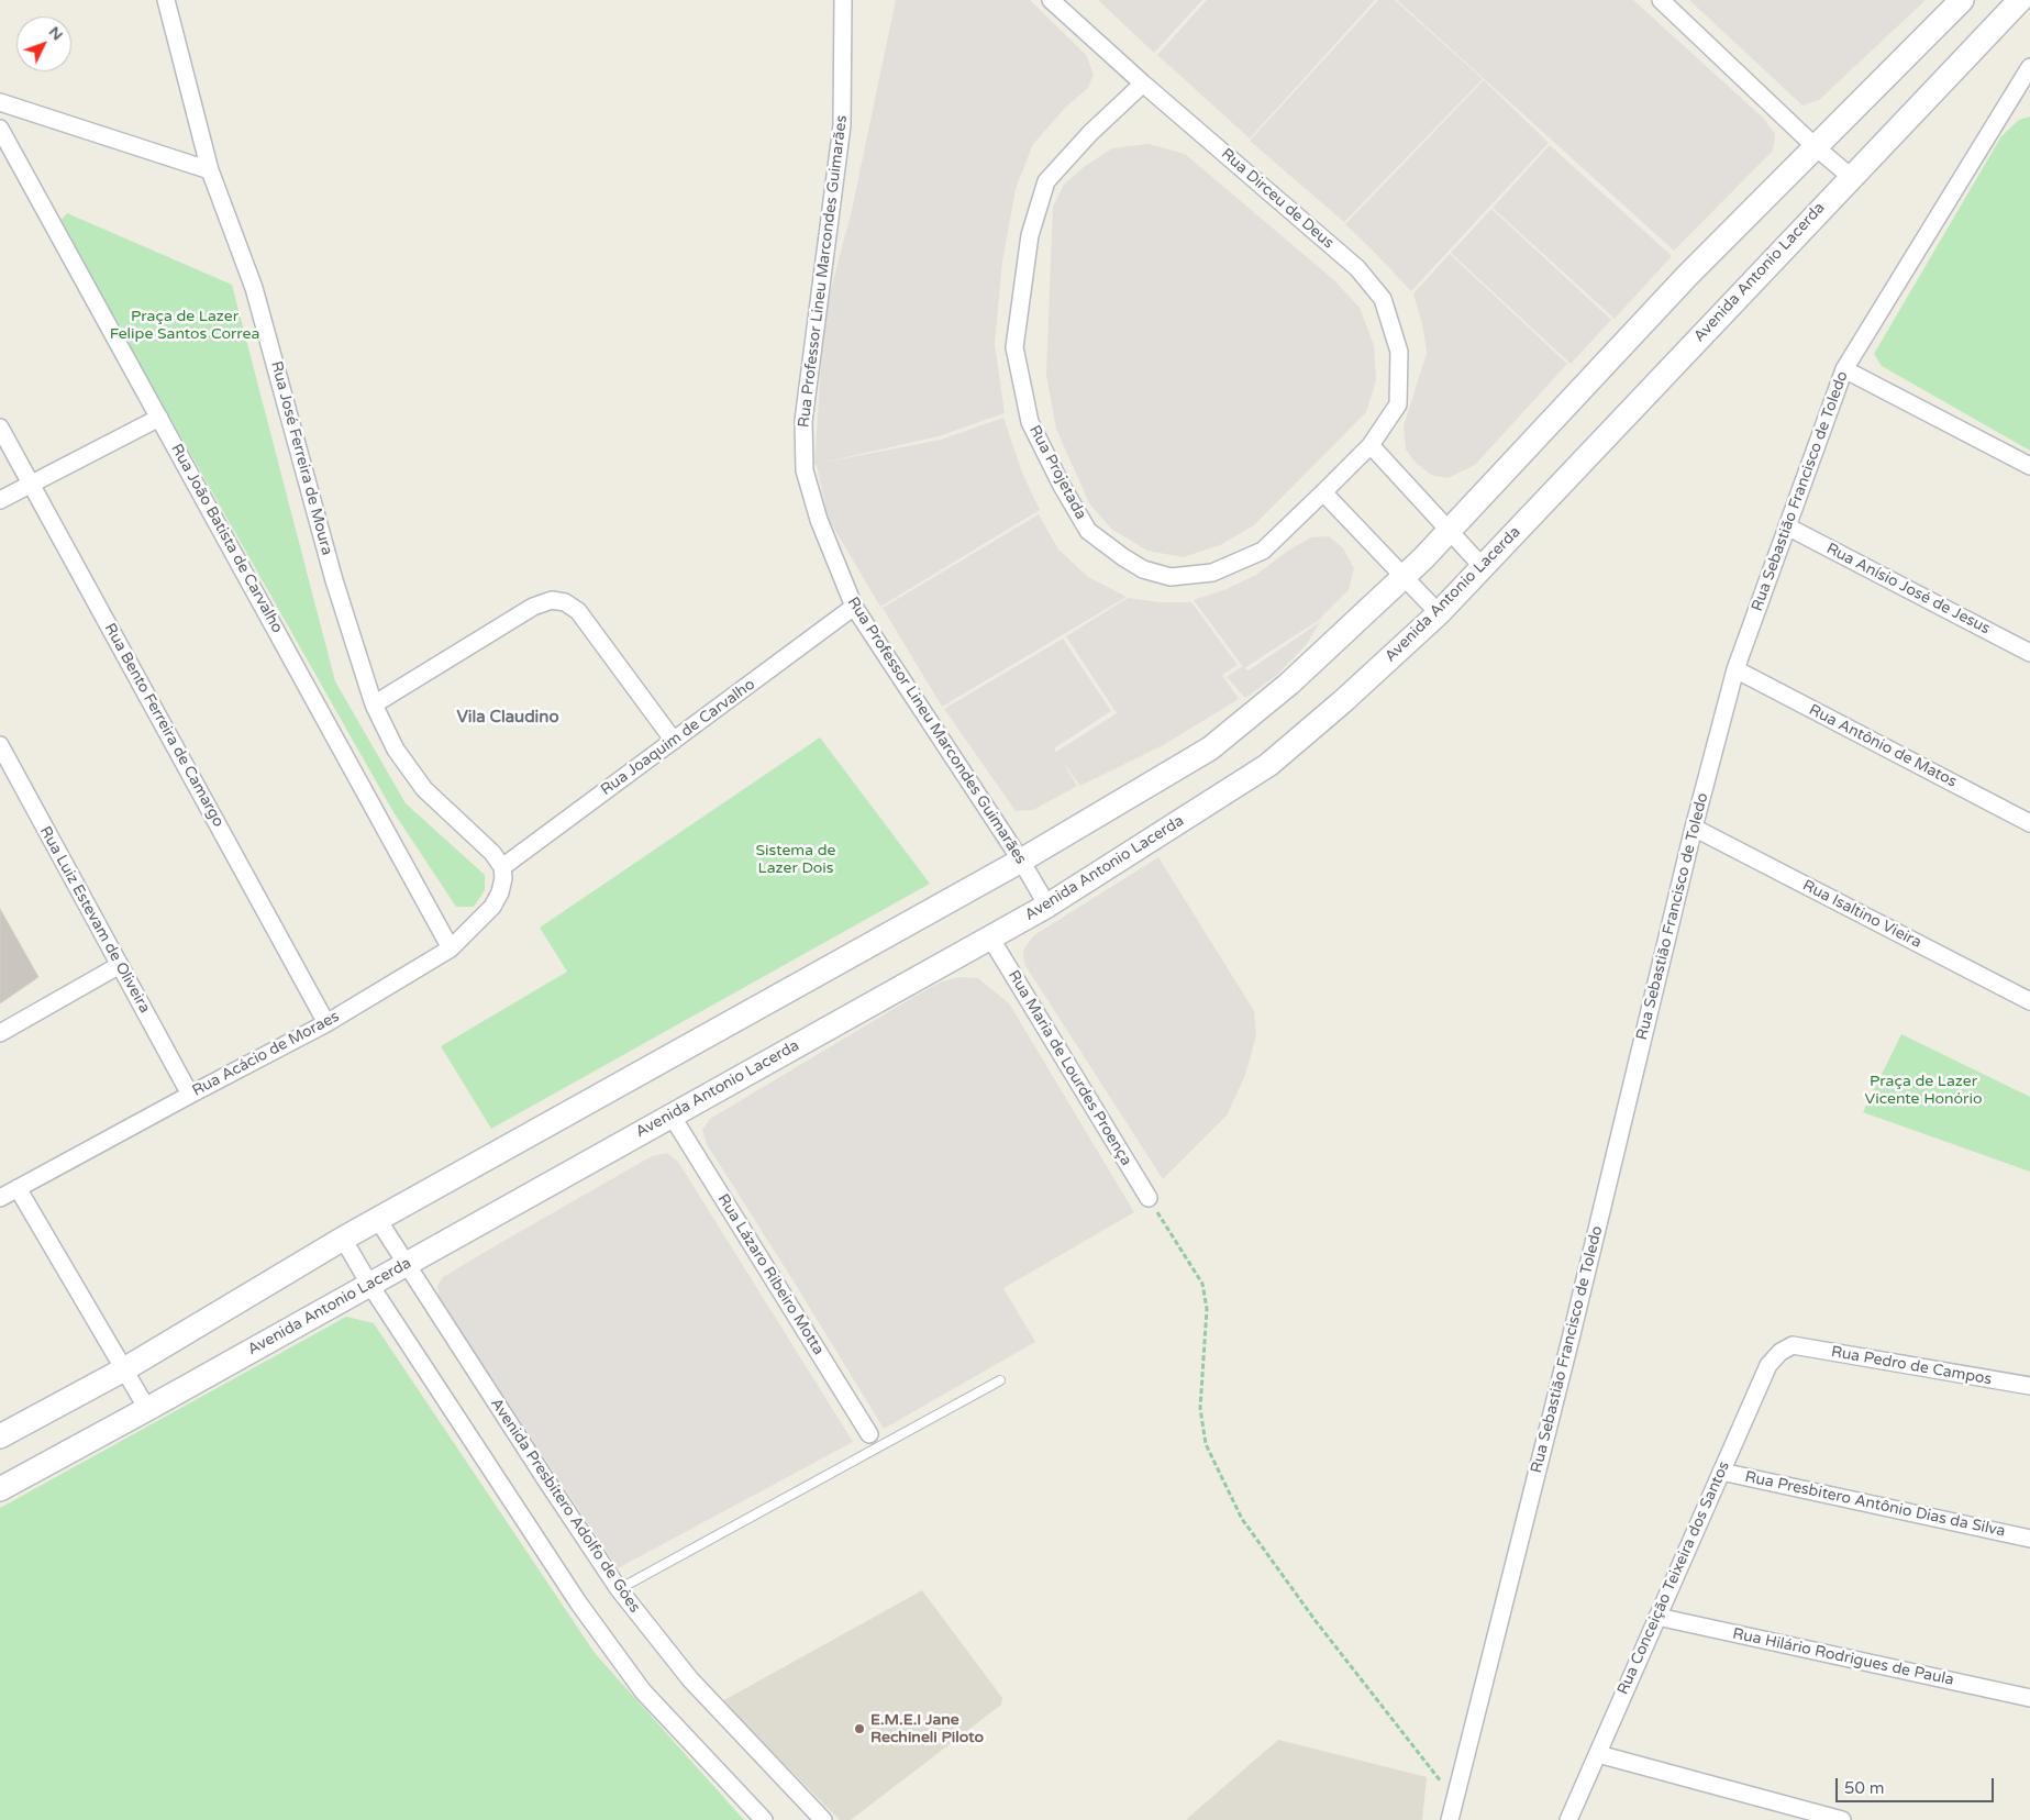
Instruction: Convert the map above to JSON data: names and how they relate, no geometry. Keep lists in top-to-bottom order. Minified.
{"streets":{"main road":["Avenida Antonio Lacerda"],"street":["Rua Dirceu de Deus","Rua Professor Lineu Marcondes Guimarães","Rua José Ferreira de Moura","Rua Projetada","Rua Sebastião Francisco de Toledo","Rua João Batista de Carvalho","Rua Anísio José de Jesus","Rua Bento Ferreira de Camargo","Rua Joaquim de Carvalho","Rua Antônio de Matos","Rua Isaltino Vieira","Rua Luiz Estevam de Oliveira","Rua Acácio de Moraes","Rua Maria de Lourdes Proença","Rua Lázaro Ribeiro Motta","Rua Pedro de Campos","Rua Presbitero Antônio Dias da Silva","Avenida Presbítero Adolfo de Góes","Rua Conceição Teixeira dos Santos","Rua Hilário Rodrigues de Paula"]},"crossings":[["Rua Dirceu de Deus","Rua Projetada"],["Rua Professor Lineu Marcondes Guimarães","Avenida Antonio Lacerda"],["Rua Professor Lineu Marcondes Guimarães","Rua Joaquim de Carvalho"],["Avenida Antonio Lacerda","Rua Maria de Lourdes Proença"],["Avenida Antonio Lacerda","Rua Lázaro Ribeiro Motta"],["Avenida Antonio Lacerda","Avenida Presbítero Adolfo de Góes"],["Rua José Ferreira de Moura","Rua Joaquim de Carvalho"],["Rua José Ferreira de Moura","Rua Acácio de Moraes"],["Rua Sebastião Francisco de Toledo","Rua Anísio José de Jesus"],["Rua Sebastião Francisco de Toledo","Rua Antônio de Matos"],["Rua Sebastião Francisco de Toledo","Rua Isaltino Vieira"],["Rua João Batista de Carvalho","Rua Acácio de Moraes"],["Rua Bento Ferreira de Camargo","Rua Acácio de Moraes"],["Rua Joaquim de Carvalho","Rua Acácio de Moraes"],["Rua Luiz Estevam de Oliveira","Rua Acácio de Moraes"],["Rua Pedro de Campos","Rua Conceição Teixeira dos Santos"],["Rua Presbitero Antônio Dias da Silva","Rua Conceição Teixeira dos Santos"],["Rua Conceição Teixeira dos Santos","Rua Hilário Rodrigues de Paula"]],"districts":["Vila Claudino"],"parks":["Praça de Lazer Felipe Santos Correa","Sistema de Lazer Dois","Praça de Lazer Vicente Honório"],"places":["E.M.E.I Jane Rechineli Piloto"],"scale_bar":"50 m","north":"top right"}
